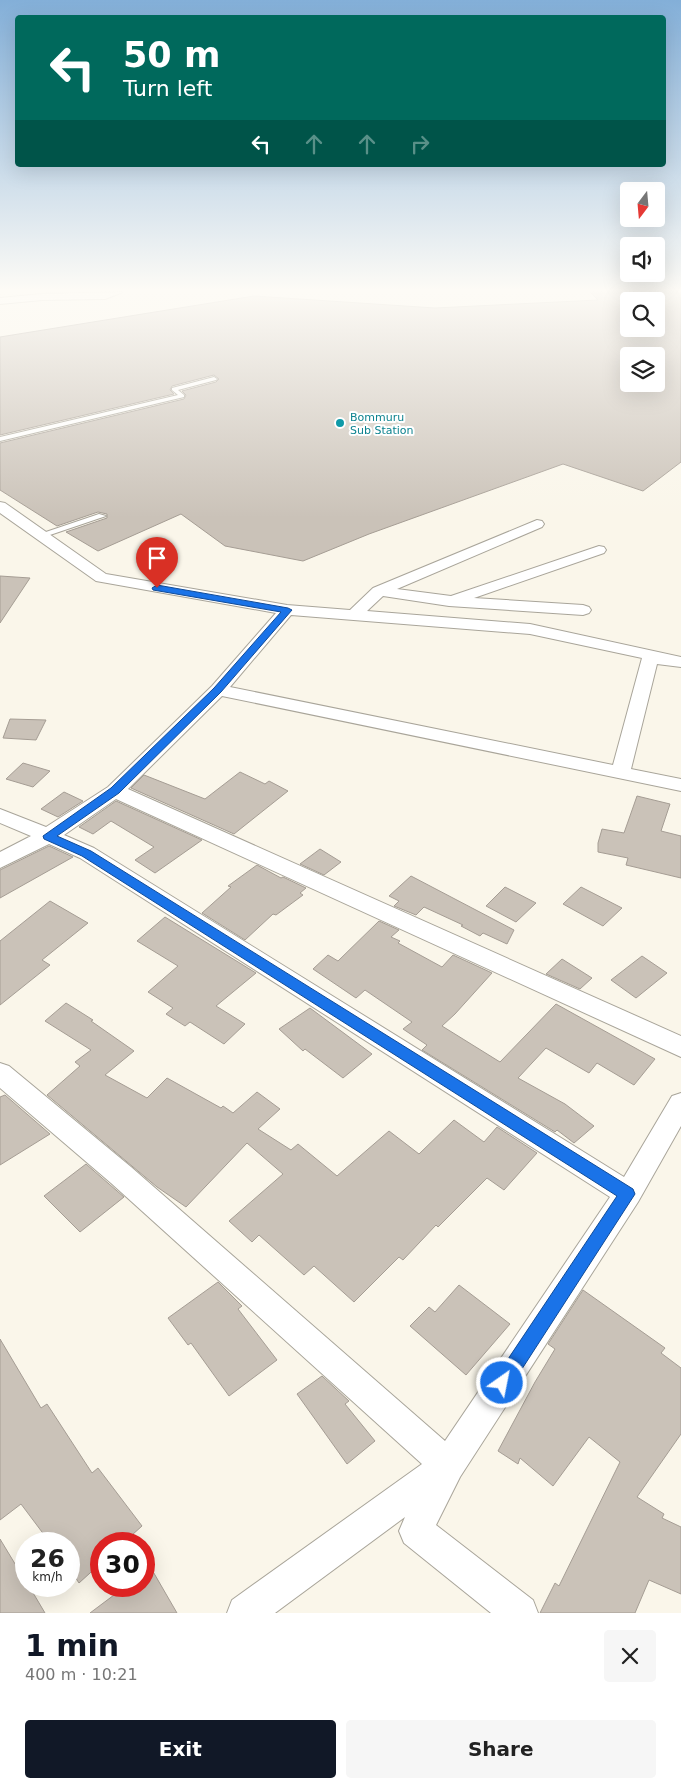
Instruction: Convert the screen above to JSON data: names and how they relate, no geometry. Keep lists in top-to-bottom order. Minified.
{"places":["Bommuru Sub Station"],"north":"bottom","page":{"turn":["50 m","Turn left"],"speed":"26 km/h","limit":"30","heading":["1 min","400 m · 10:21"],"buttons":["Exit","Share"]}}
